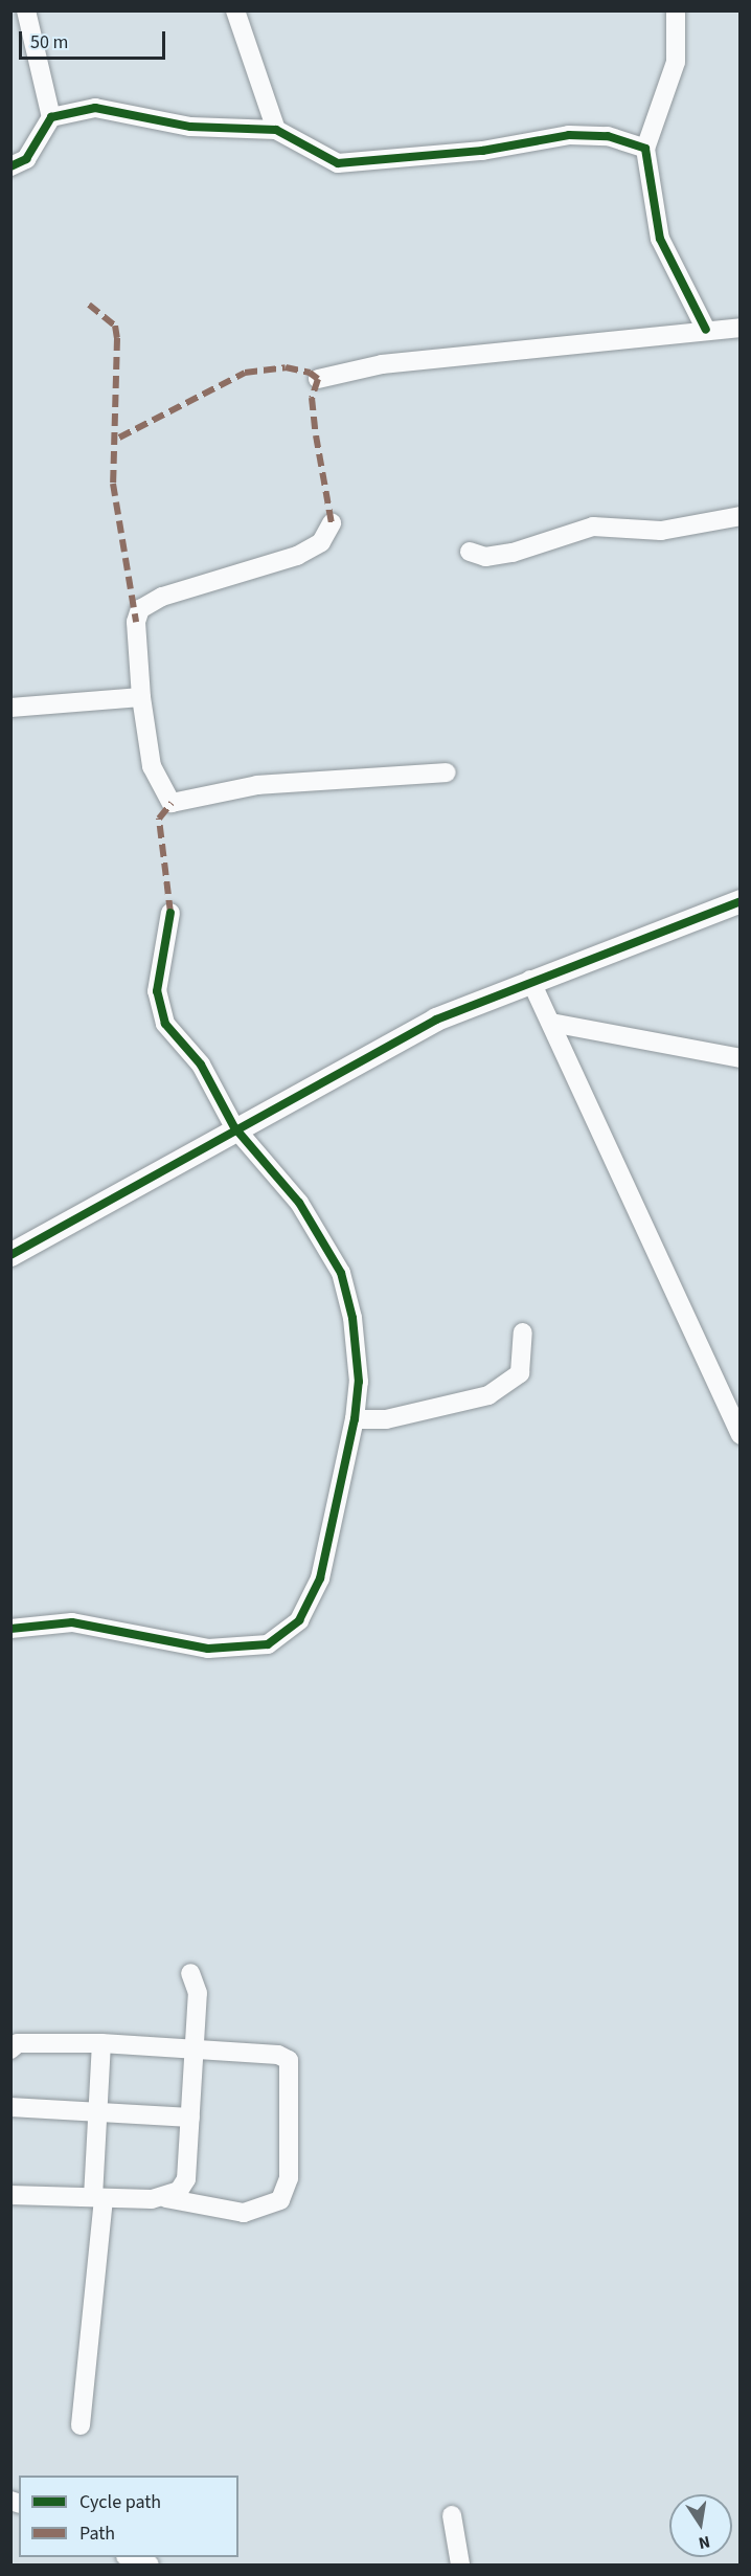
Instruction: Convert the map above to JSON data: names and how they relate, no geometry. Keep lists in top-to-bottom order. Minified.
{"legend":["Cycle path","Path"],"scale_bar":"50 m","north":"bottom"}
